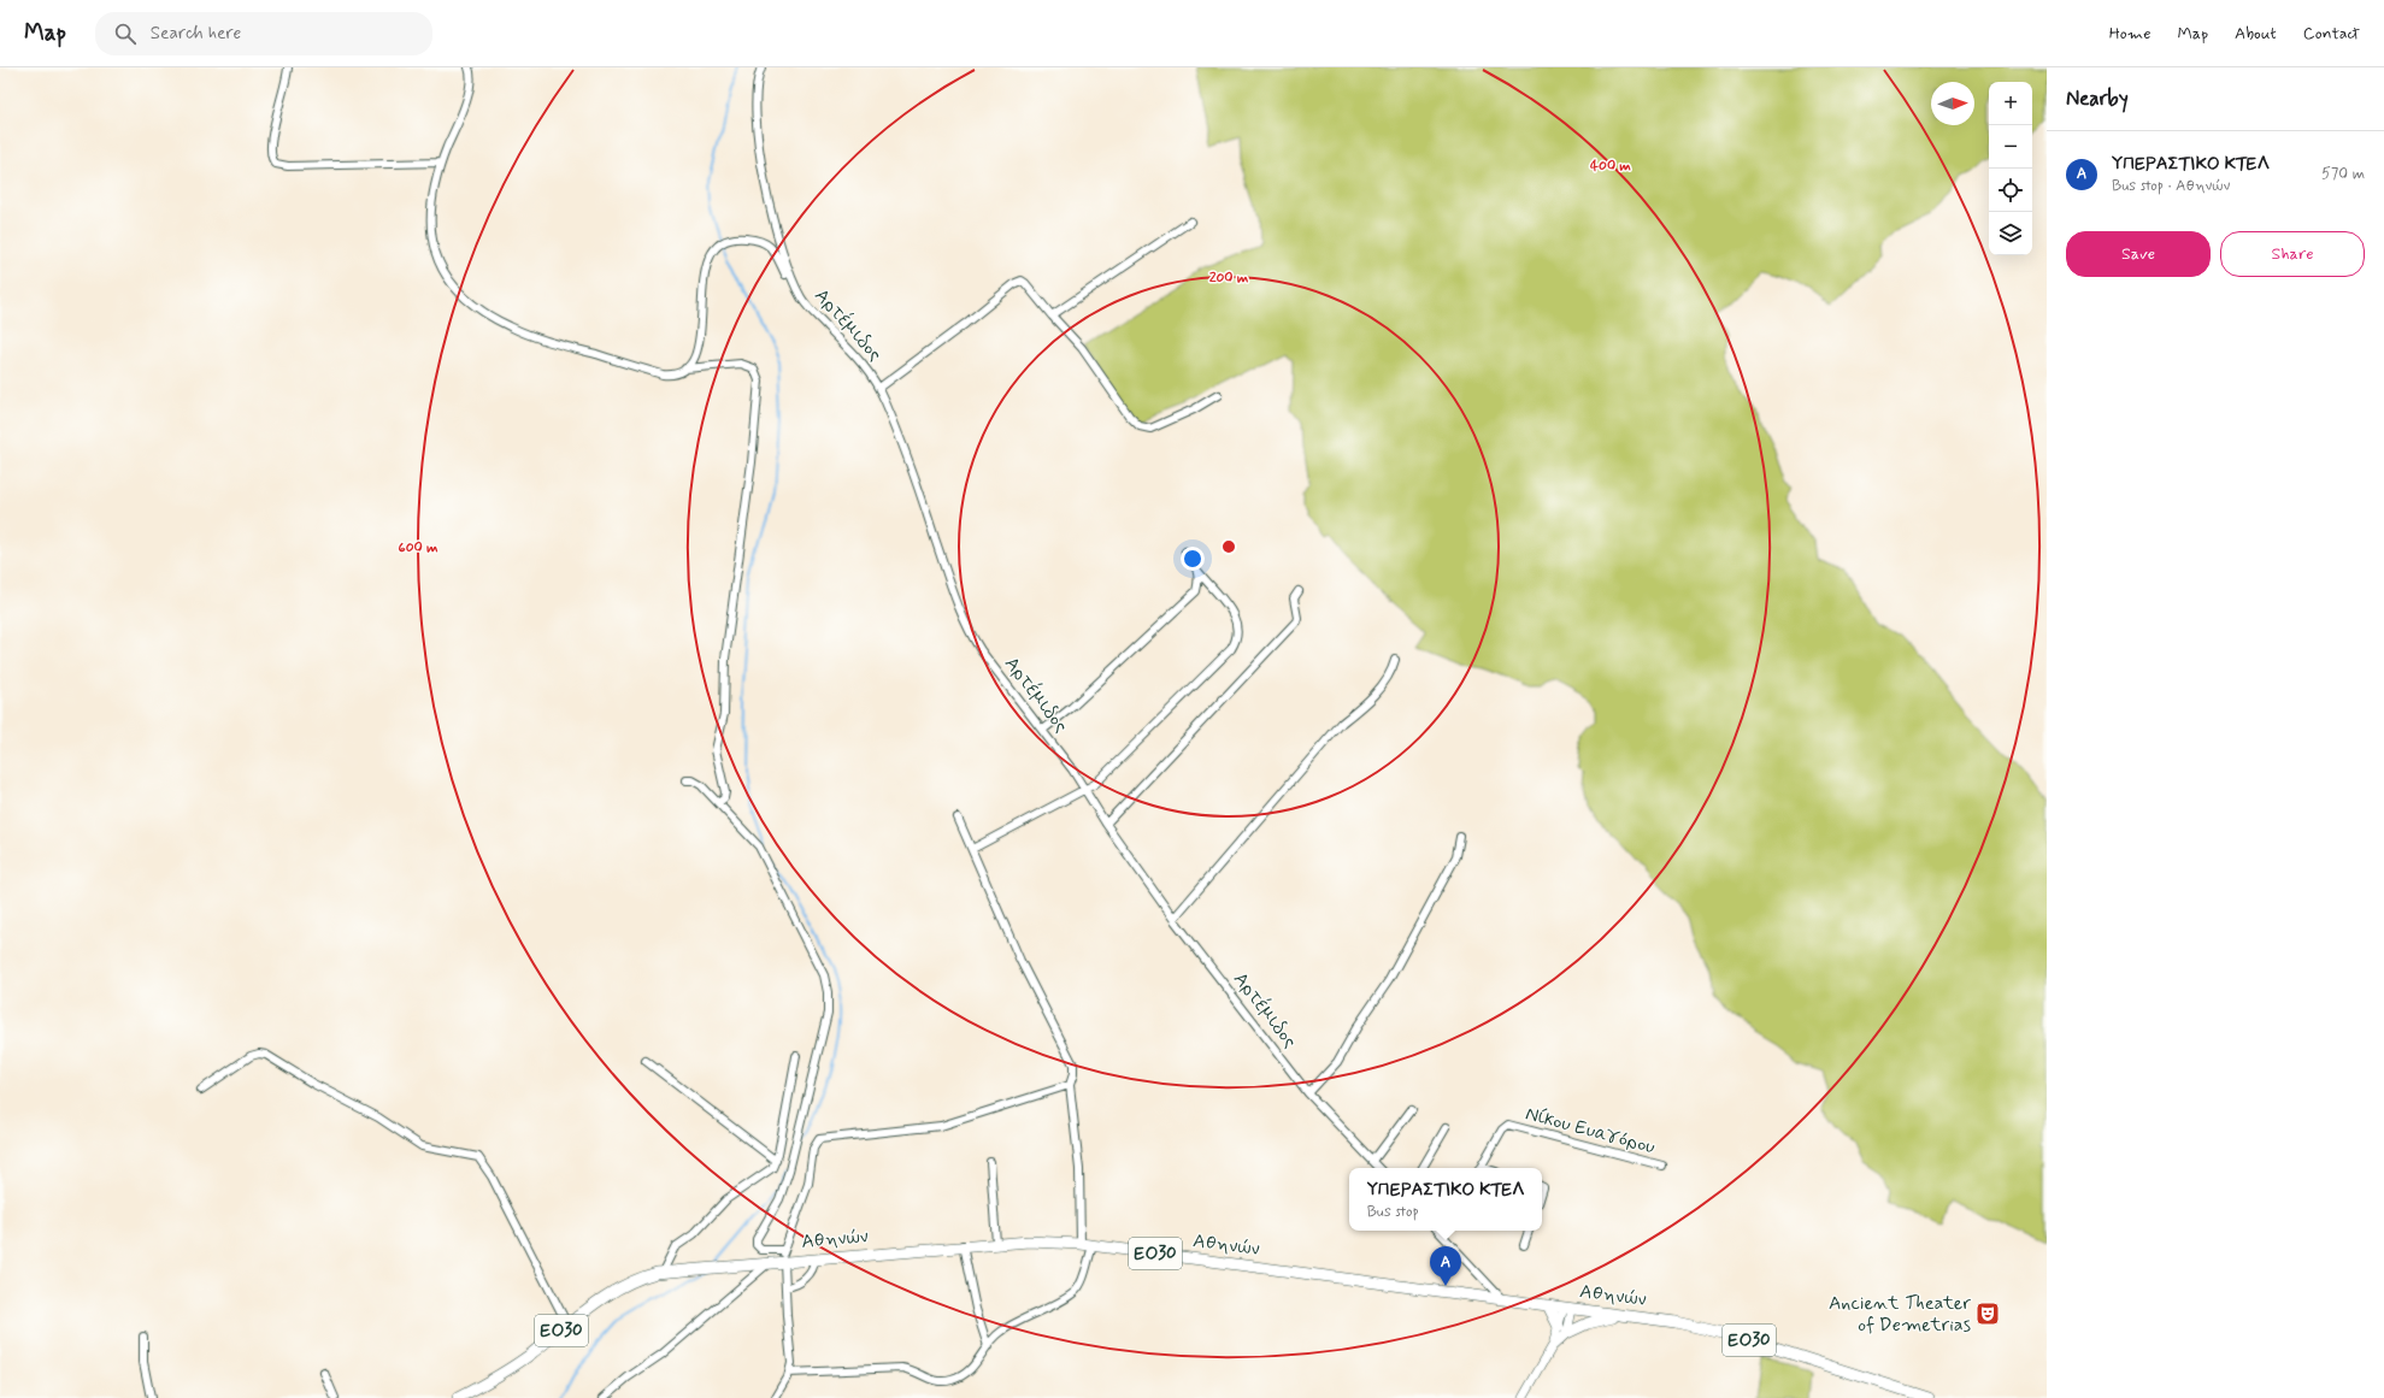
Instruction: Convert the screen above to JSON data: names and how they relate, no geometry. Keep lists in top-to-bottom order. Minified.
{"streets":{"main road":["Αθηνών","ΕΟ30"],"street":["Αρτέμιδος","Νίκου Ευαγόρου"]},"places":{"theatre":["Ancient Theater of Demetrias"]},"north":"right","page":{"header":"Map","search":"Search here","nav":["Home","Map","About","Contact"],"heading":"Nearby","map_buttons":["+","−"],"list":[{"mark":"A","name":"ΥΠΕΡΑΣΤΙΚΟ ΚΤΕΛ","note":"Bus stop · Αθηνών","value":"570 m"}],"buttons":["Save","Share"],"popup":["ΥΠΕΡΑΣΤΙΚΟ ΚΤΕΛ","Bus stop"],"pins":"A"},"rings":["400 m","200 m","600 m"]}
